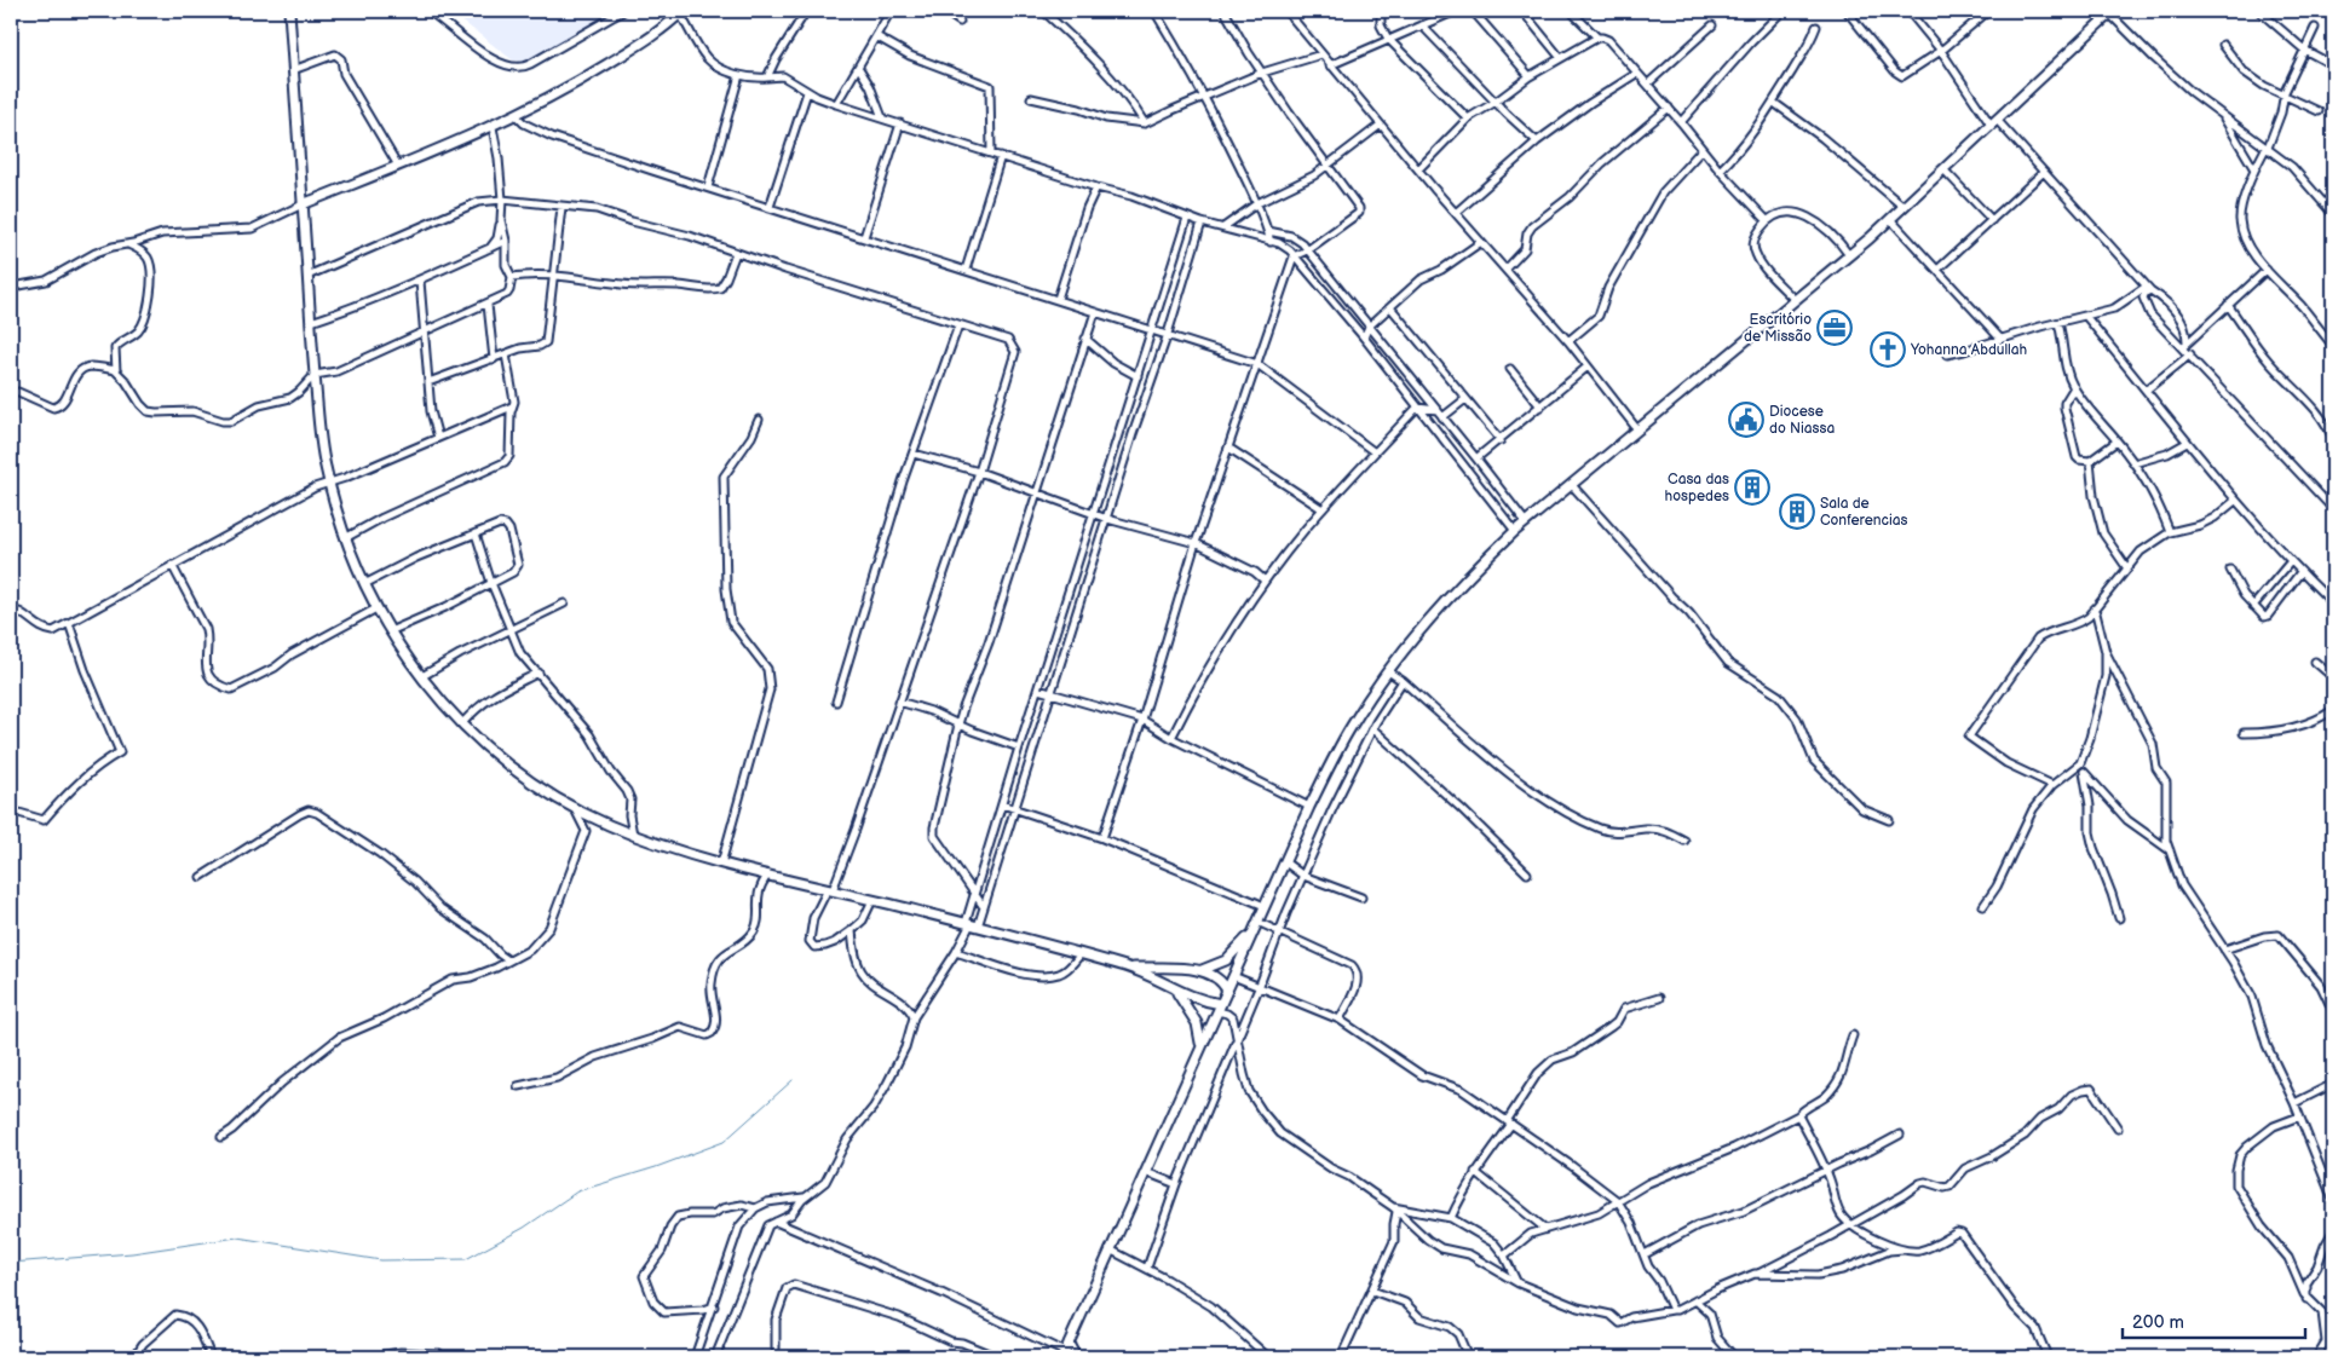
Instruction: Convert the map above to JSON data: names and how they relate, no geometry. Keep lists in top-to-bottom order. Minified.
{"places":{"office":["Escritório de Missão"],"church":["Yohanna Abdullah"],"public building":["Diocese do Niassa"],"building":["Casa das hospedes","Sala de Conferencias"]},"scale_bar":"200 m"}
